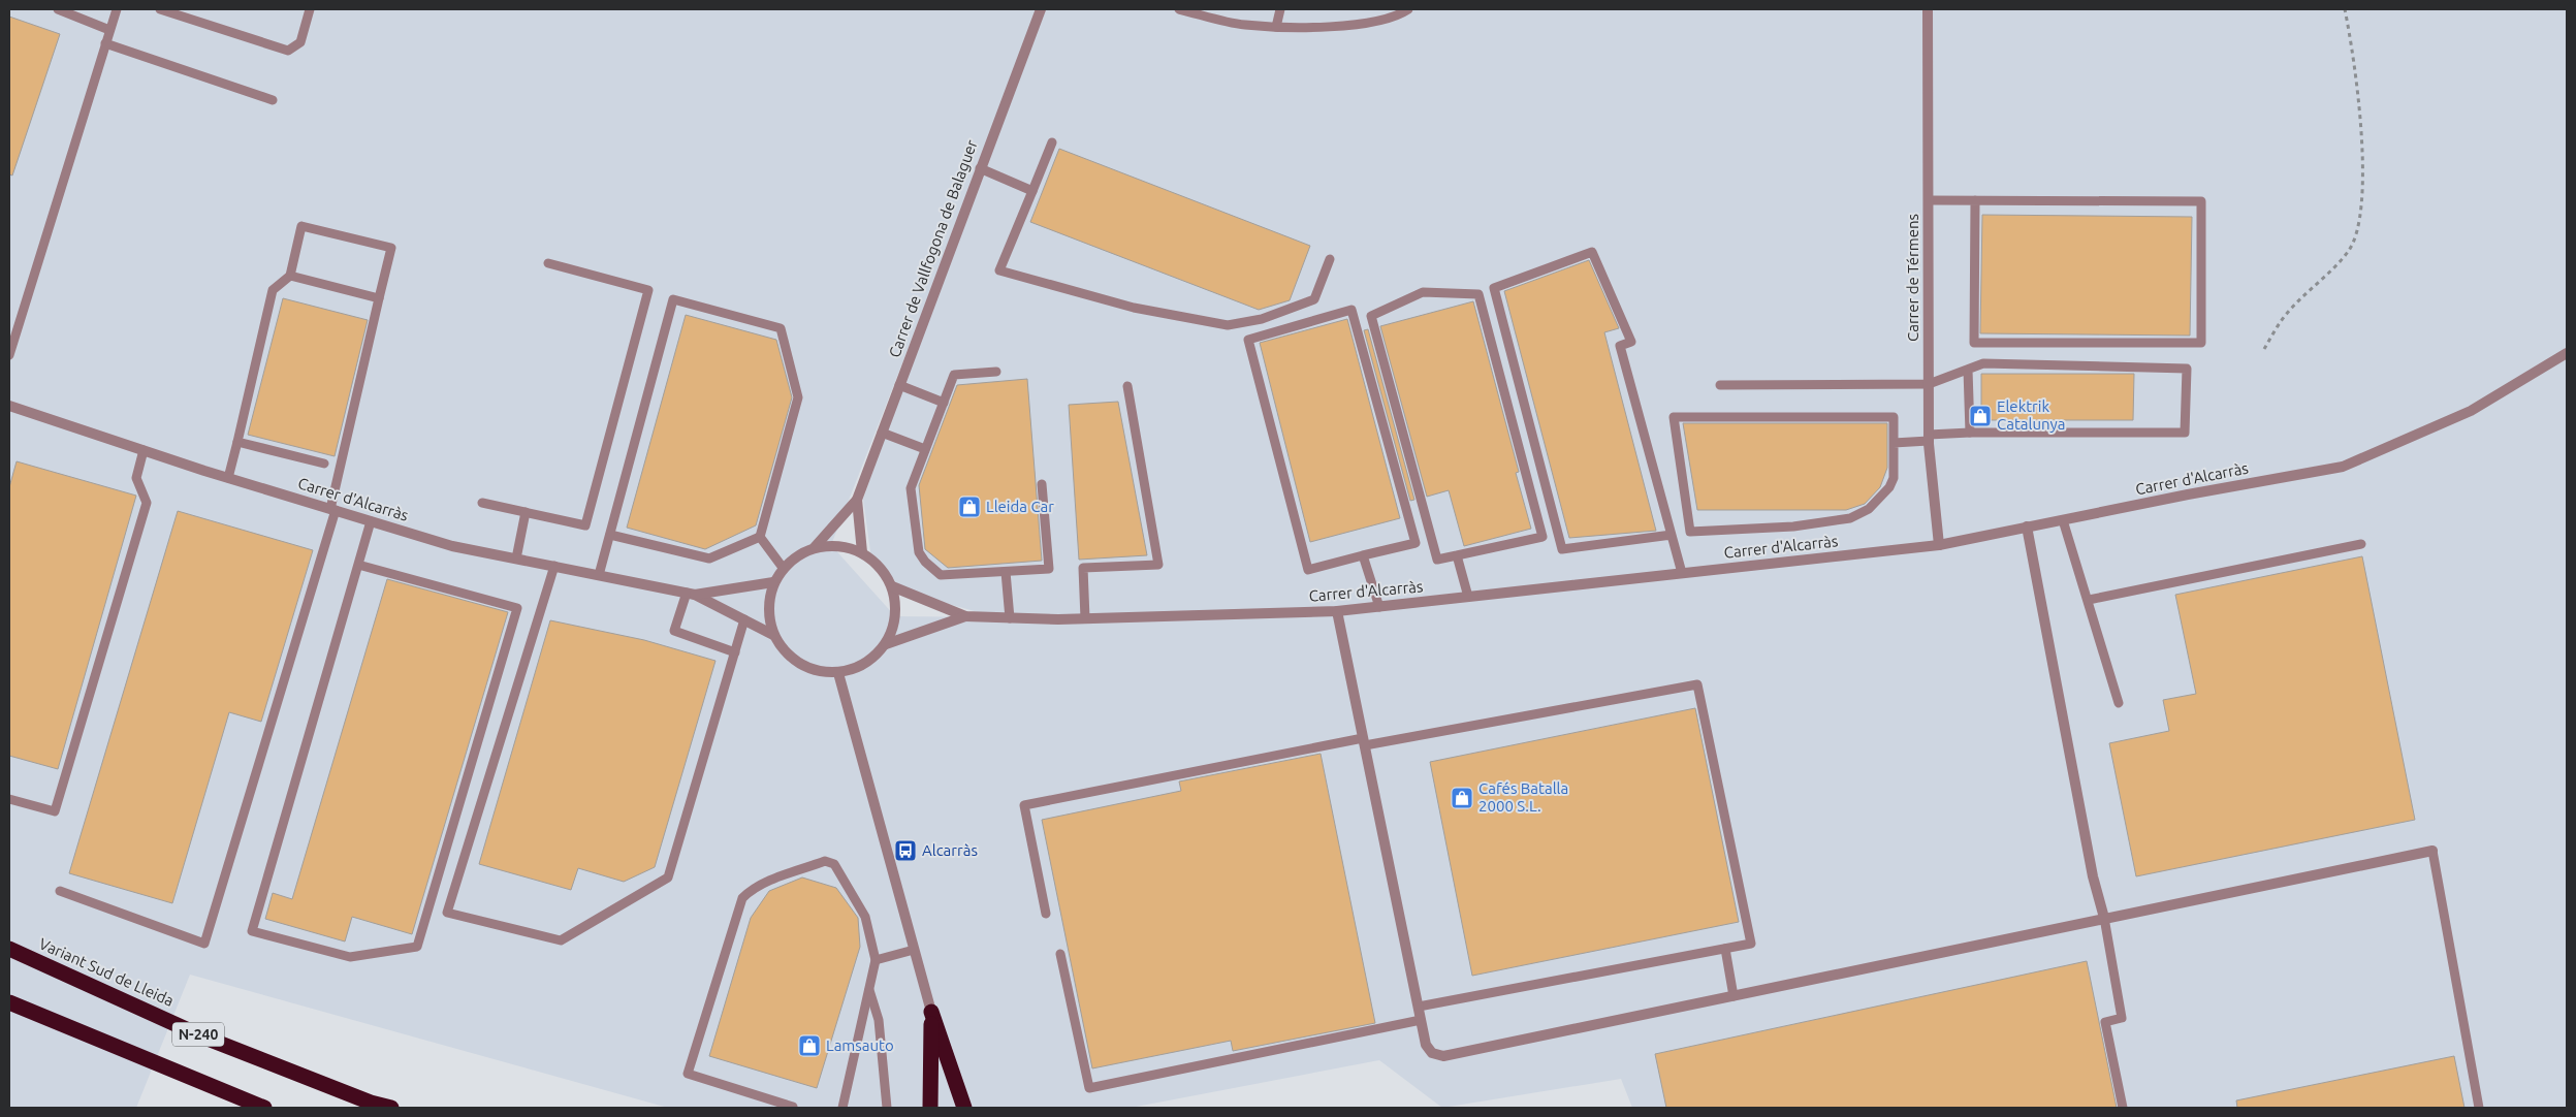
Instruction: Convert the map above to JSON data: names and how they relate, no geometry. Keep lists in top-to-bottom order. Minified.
{"streets":{"highway":["Variant Sud de Lleida","N-240"],"street":["Carrer de Vallfogona de Balaguer","Carrer de Térmens","Carrer d'Alcarràs"]},"crossings":[["Carrer de Térmens","Carrer d'Alcarràs"],["Variant Sud de Lleida","N-240"]],"places":{"shop":["Elektrik Catalunya","Lleida Car","Cafés Batalla 2000 S.L.","Lamsauto"],"bus stop":["Alcarràs"]}}
